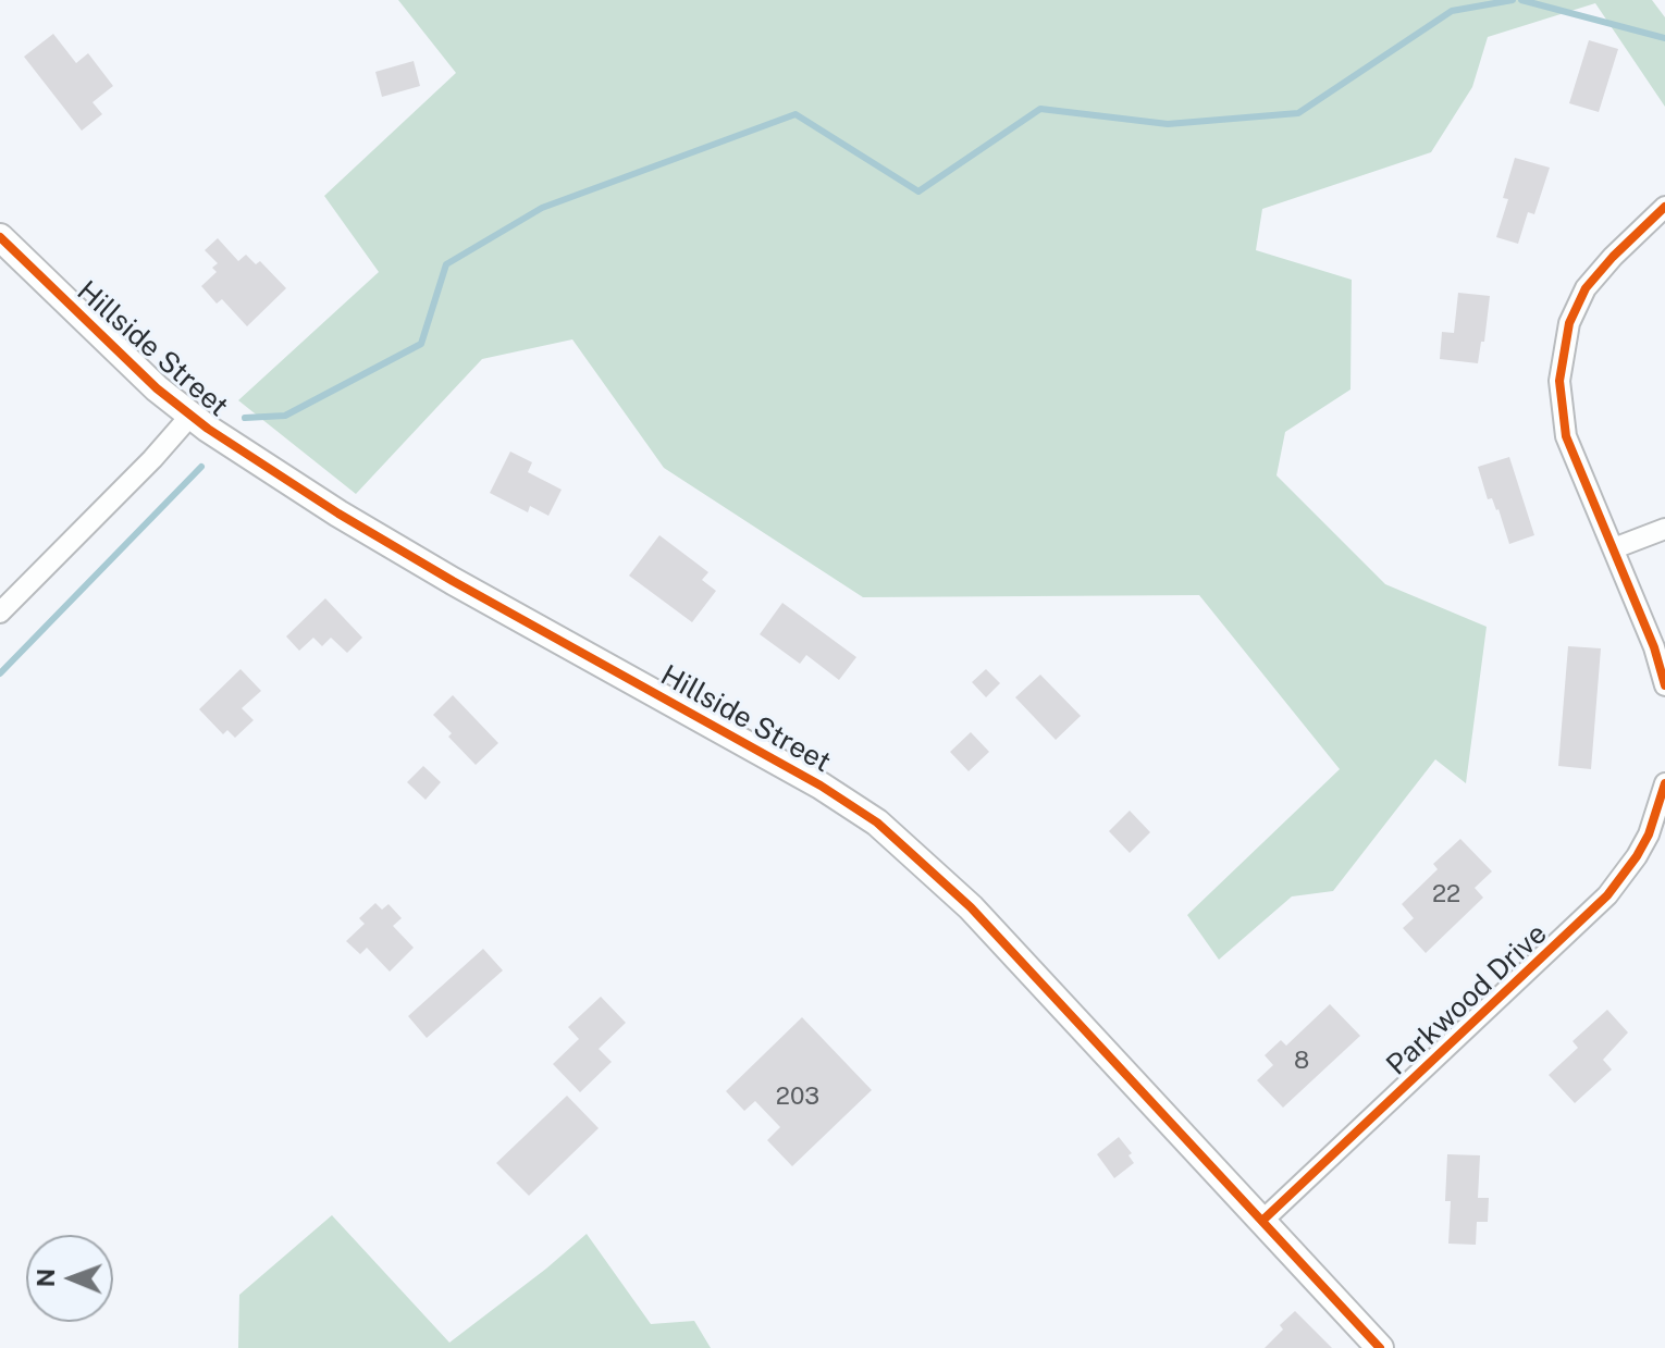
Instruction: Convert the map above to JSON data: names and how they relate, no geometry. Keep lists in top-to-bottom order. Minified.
{"streets":{"street":["Hillside Street","Parkwood Drive"]},"crossings":[["Hillside Street","Parkwood Drive"]],"house_numbers":["22","8","203"],"north":"left"}
